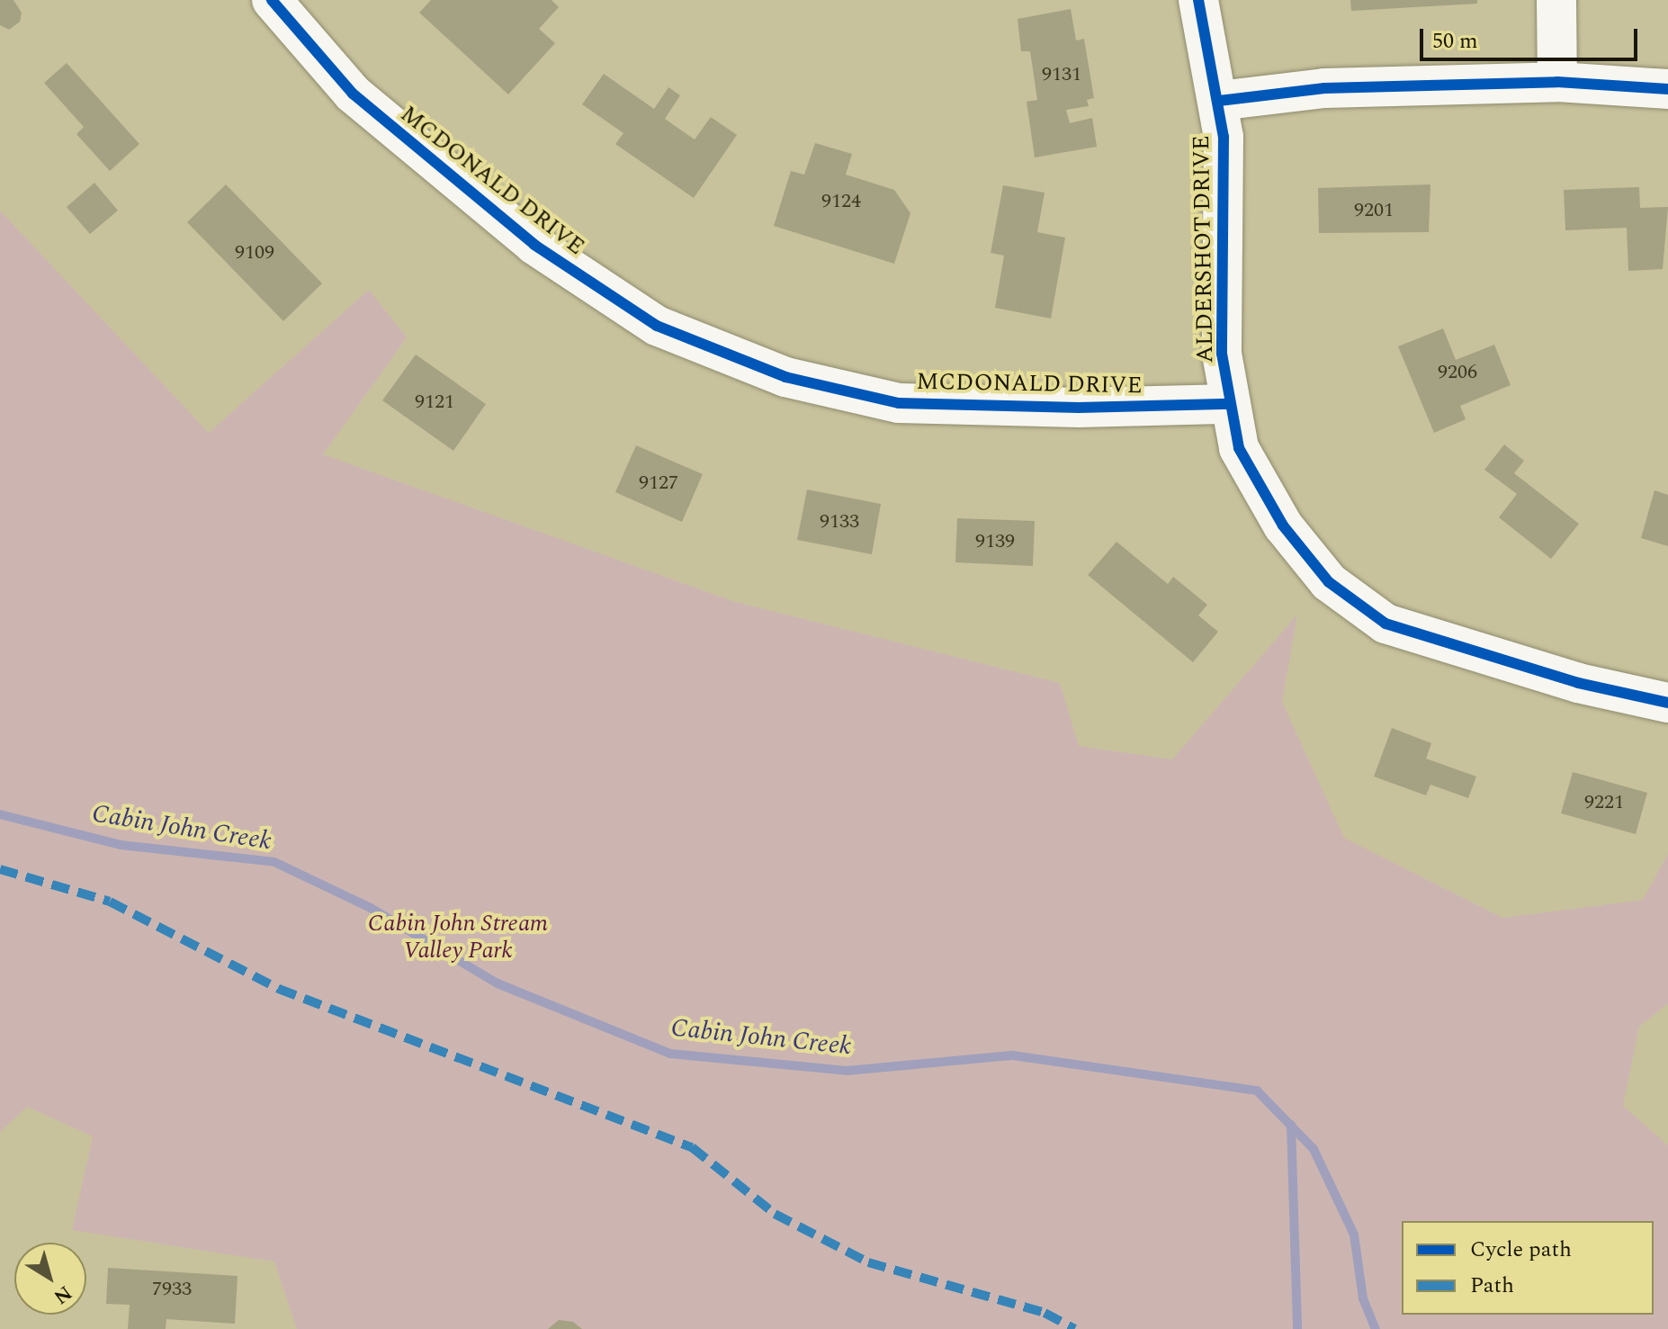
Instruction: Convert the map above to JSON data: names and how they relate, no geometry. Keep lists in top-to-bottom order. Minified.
{"streets":{"street":["MCDONALD DRIVE","ALDERSHOT DRIVE"]},"crossings":[["MCDONALD DRIVE","ALDERSHOT DRIVE"]],"water":["Cabin John Creek"],"parks":["Cabin John Stream Valley Park"],"house_numbers":["9131","9124","9201","9109","9206","9121","9127","9133","9139","9221","7933"],"legend":["Cycle path","Path"],"scale_bar":"50 m","north":"bottom right"}
